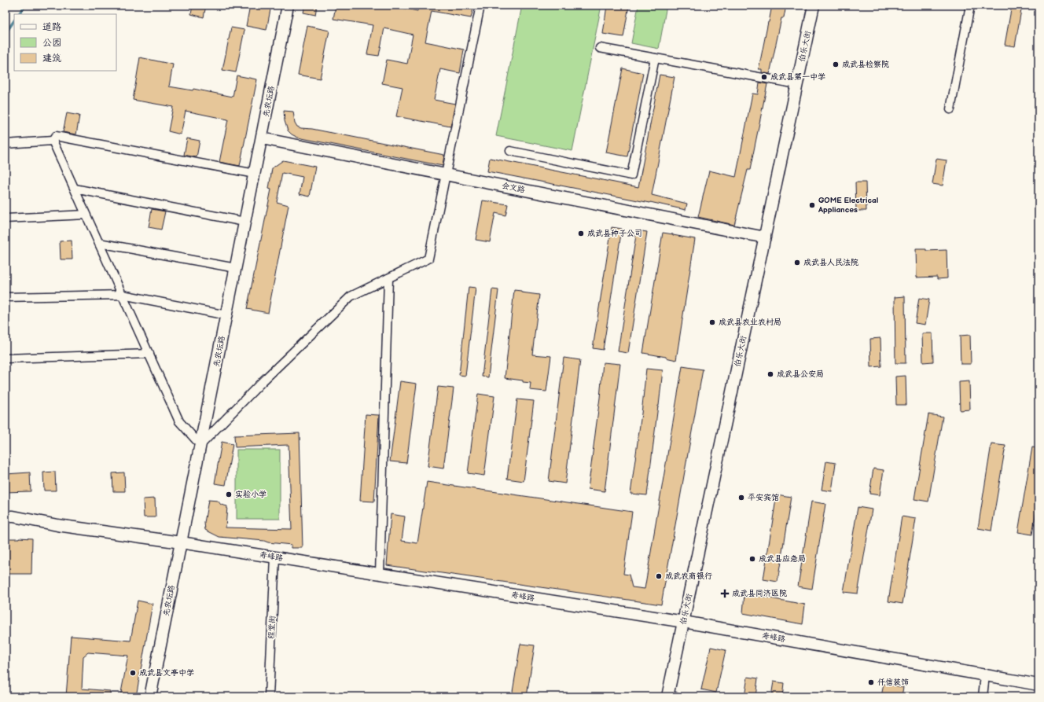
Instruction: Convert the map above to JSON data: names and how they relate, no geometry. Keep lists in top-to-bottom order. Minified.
{"streets":{"street":["伯乐大街","先农坛路","会文路","寿峰路","程堂街"]},"crossings":[["伯乐大街","会文路"],["伯乐大街","寿峰路"],["先农坛路","会文路"],["先农坛路","寿峰路"],["寿峰路","程堂街"]],"places":{"other":["成武县检察院","成武县第一中学","GOME Electrical Appliances","成武县种子公司","成武县人民法院","成武县农业农村局","成武县公安局","实验小学","平安宾馆","成武县应急局","成武农商银行","成武县文亭中学","仟信装饰"],"health":["成武县同济医院"]},"legend":["道路","公园","建筑"]}
